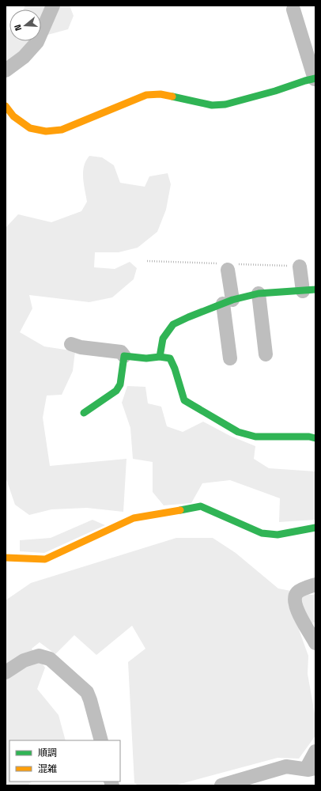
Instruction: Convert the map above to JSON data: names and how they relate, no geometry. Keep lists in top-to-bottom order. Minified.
{"legend":["順調","混雑"],"north":"left"}
